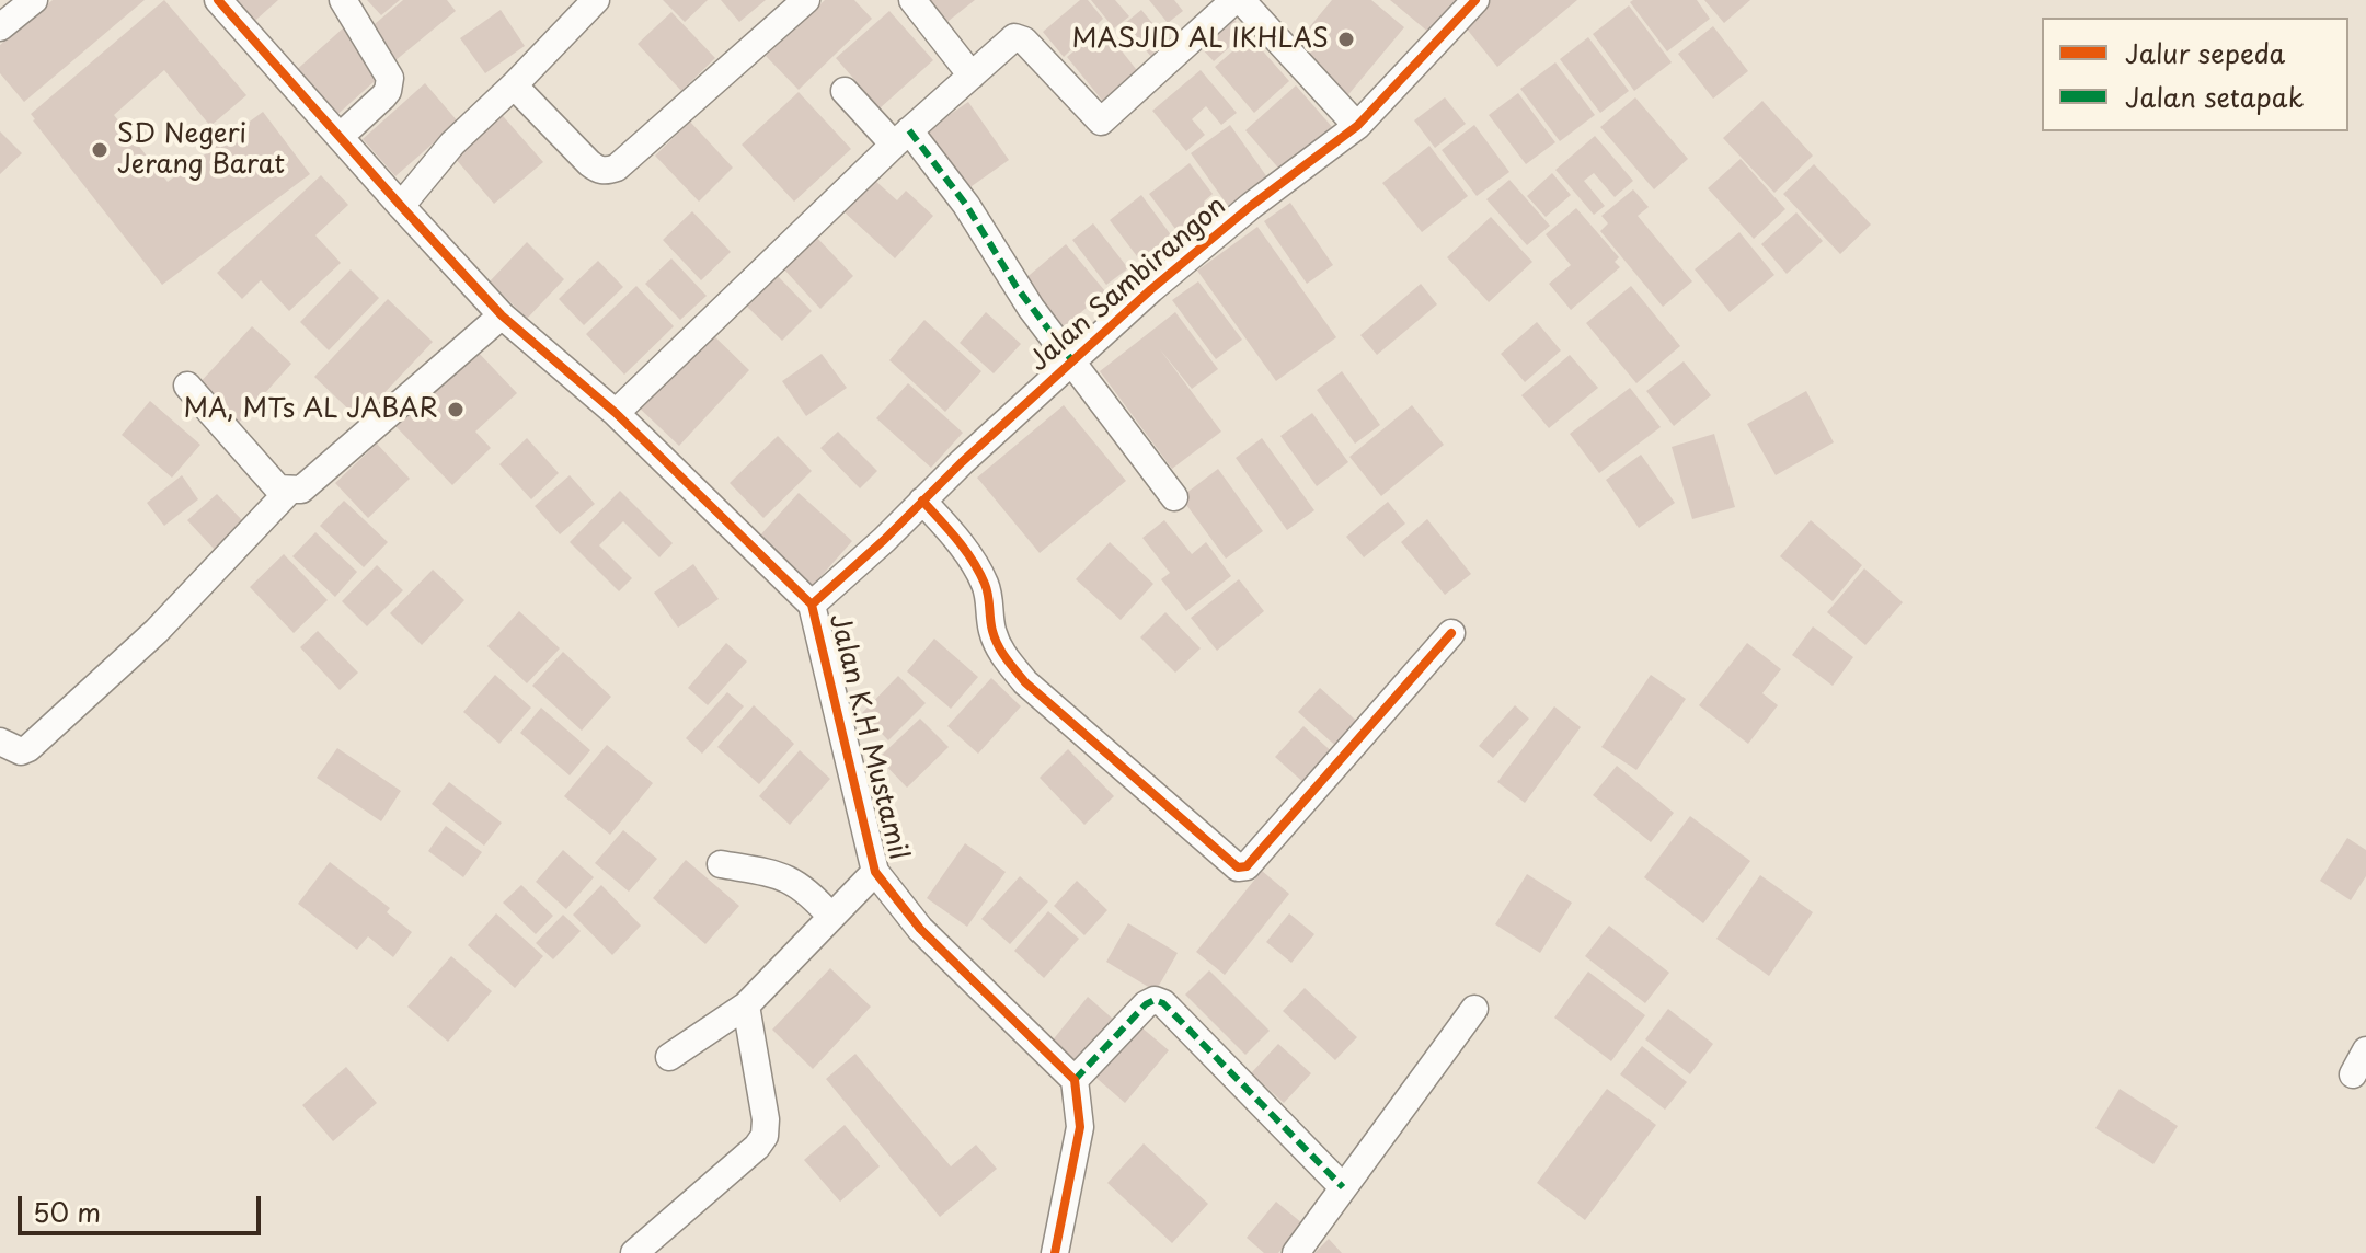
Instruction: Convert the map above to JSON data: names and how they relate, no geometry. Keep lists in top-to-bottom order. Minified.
{"streets":{"street":["Jalan Sambirangon","Jalan K.H Mustamil"]},"crossings":[["Jalan Sambirangon","Jalan K.H Mustamil"]],"places":["MASJID AL IKHLAS","SD Negeri Jerang Barat","MA, MTs AL JABAR"],"legend":["Jalur sepeda","Jalan setapak"],"scale_bar":"50 m"}
